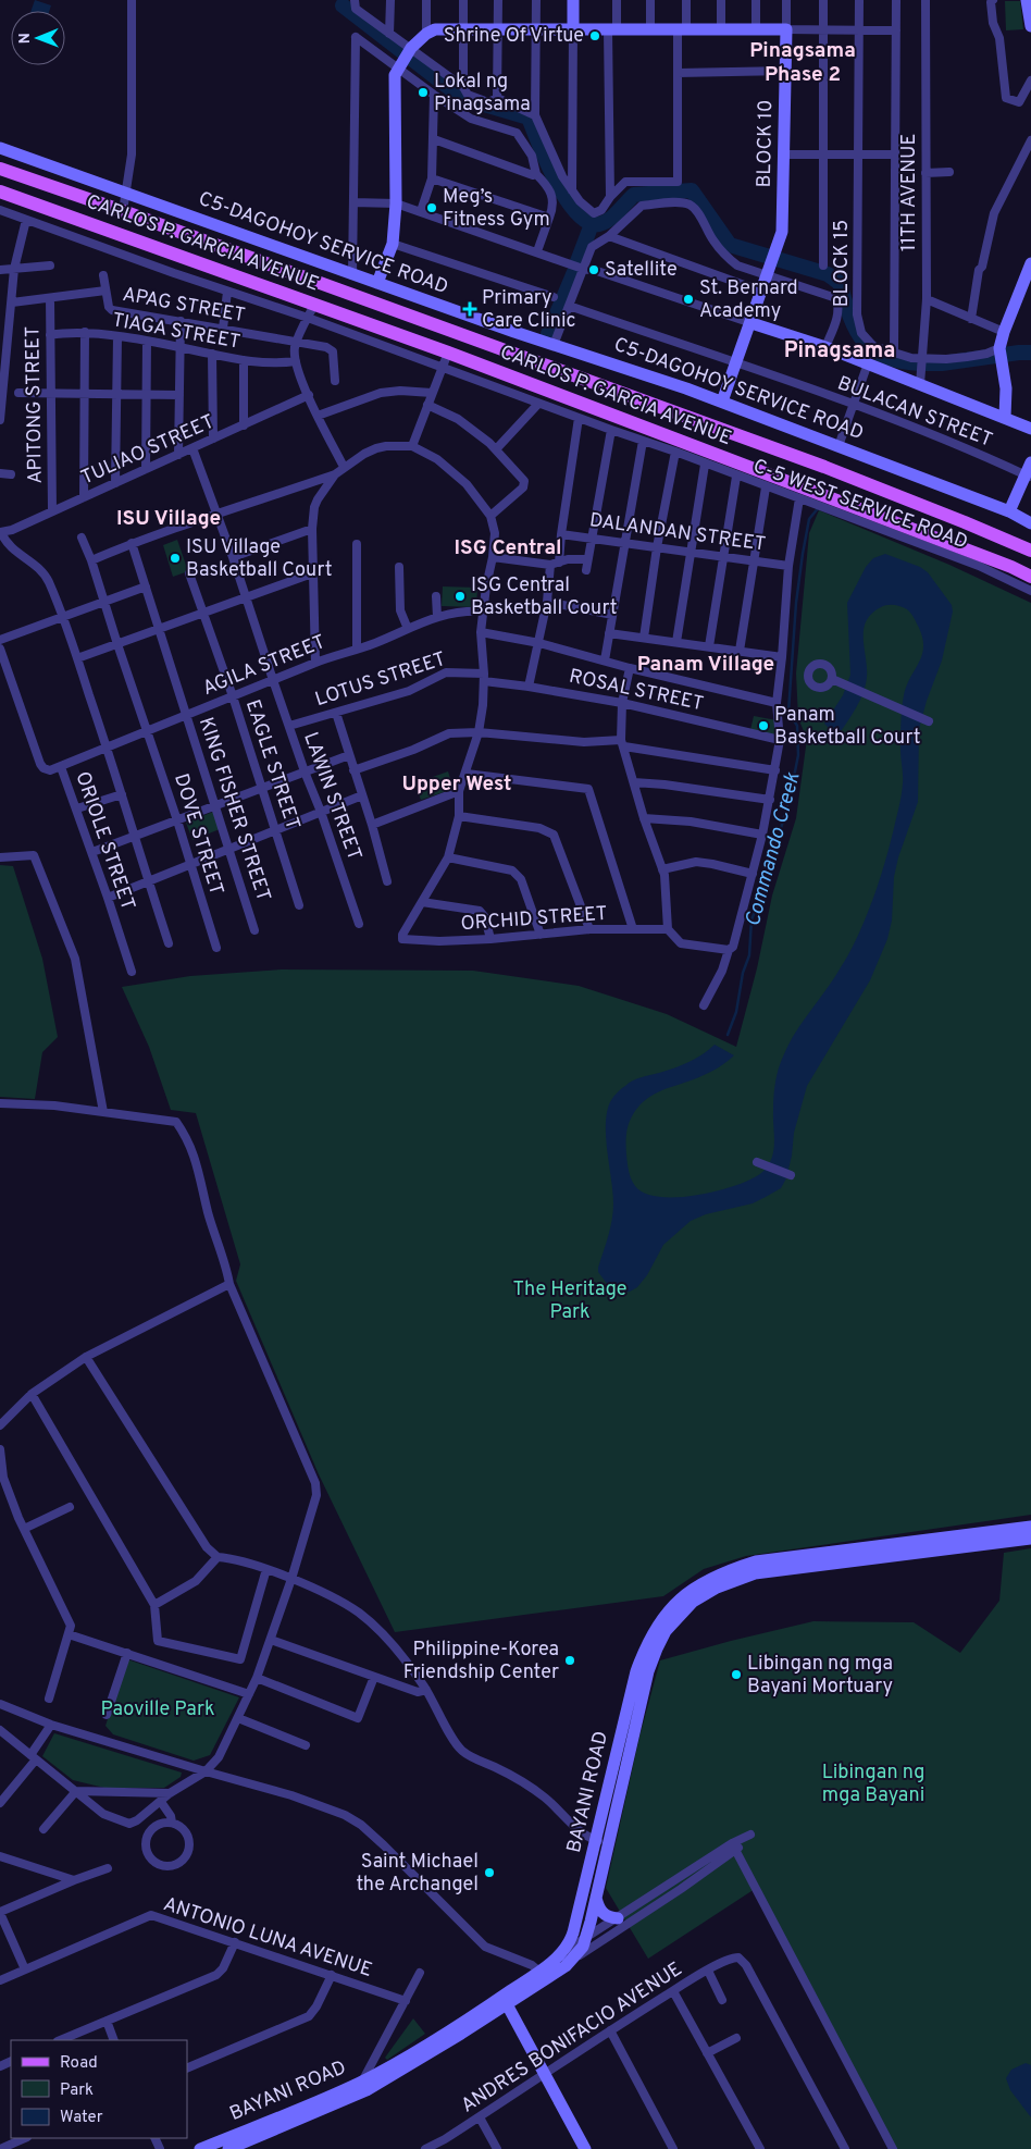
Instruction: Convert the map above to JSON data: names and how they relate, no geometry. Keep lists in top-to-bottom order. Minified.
{"streets":{"main road":["BLOCK 10","CARLOS P. GARCIA AVENUE","C5-DAGOHOY SERVICE ROAD","BAYANI ROAD"],"street":["11TH AVENUE","BLOCK 15","APAG STREET","TIAGA STREET","APITONG STREET","BULACAN STREET","TULIAO STREET","C-5 WEST SERVICE ROAD","DALANDAN STREET","AGILA STREET","LOTUS STREET","ROSAL STREET","EAGLE STREET","LAWIN STREET","KING FISHER STREET","DOVE STREET","ORIOLE STREET","ORCHID STREET","ANTONIO LUNA AVENUE","ANDRES BONIFACIO AVENUE"]},"crossings":[["BLOCK 10","C5-DAGOHOY SERVICE ROAD"],["BLOCK 10","BULACAN STREET"],["11TH AVENUE","BLOCK 15"],["APAG STREET","APITONG STREET"],["TIAGA STREET","APITONG STREET"],["APITONG STREET","TULIAO STREET"],["TULIAO STREET","LAWIN STREET"],["AGILA STREET","EAGLE STREET"],["AGILA STREET","LAWIN STREET"],["AGILA STREET","KING FISHER STREET"],["AGILA STREET","DOVE STREET"],["AGILA STREET","ORIOLE STREET"],["LOTUS STREET","ROSAL STREET"],["LOTUS STREET","LAWIN STREET"]],"districts":["Pinagsama Phase 2","Pinagsama","ISU Village","ISG Central","Panam Village","Upper West"],"water":["Commando Creek"],"parks":["The Heritage Park","Paoville Park","Libingan ng mga Bayani"],"places":{"other":["Shrine Of Virtue","Lokal ng Pinagsama","Meg’s Fitness Gym","Satellite","St. Bernard Academy","ISU Village Basketball Court","ISG Central Basketball Court","Panam Basketball Court","Philippine-Korea Friendship Center","Libingan ng mga Bayani Mortuary","Saint Michael the Archangel"],"health":["Primary Care Clinic"]},"legend":["Road","Park","Water"],"north":"left"}
